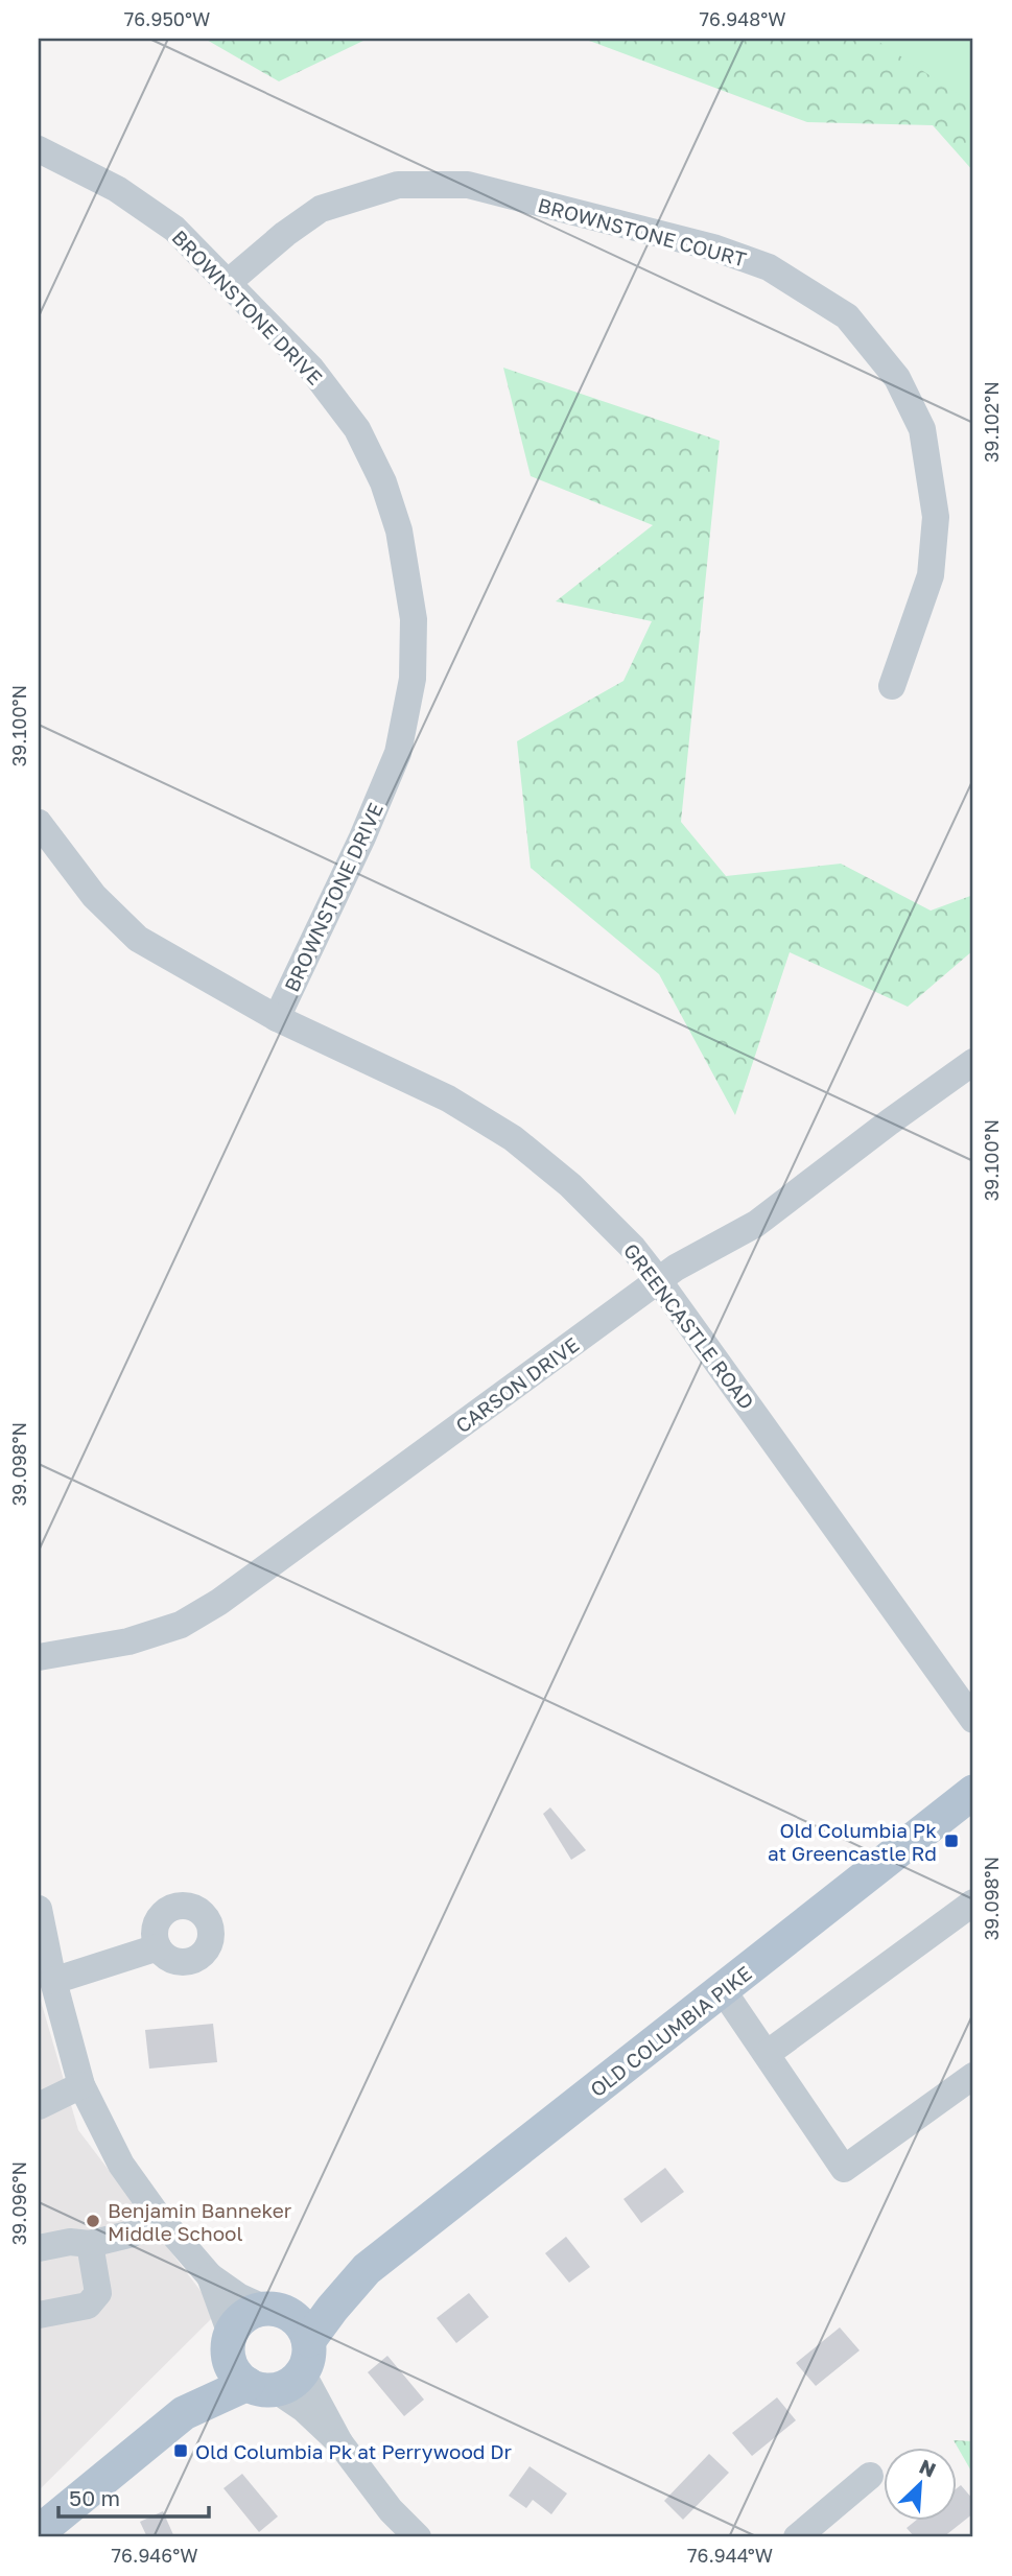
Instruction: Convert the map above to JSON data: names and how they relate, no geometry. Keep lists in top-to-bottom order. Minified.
{"streets":{"main road":["OLD COLUMBIA PIKE"],"street":["BROWNSTONE COURT","BROWNSTONE DRIVE","GREENCASTLE ROAD","CARSON DRIVE"]},"crossings":[["BROWNSTONE COURT","BROWNSTONE DRIVE"],["BROWNSTONE DRIVE","GREENCASTLE ROAD"],["GREENCASTLE ROAD","CARSON DRIVE"]],"places":{"transit":["Old Columbia Pk at Greencastle Rd","Old Columbia Pk at Perrywood Dr"],"other":["Benjamin Banneker Middle School"]},"scale_bar":"50 m","north":"top right","coordinates":["76.950°W","76.948°W","39.102°N","39.100°N","39.098°N","39.096°N","76.946°W","76.944°W"]}
